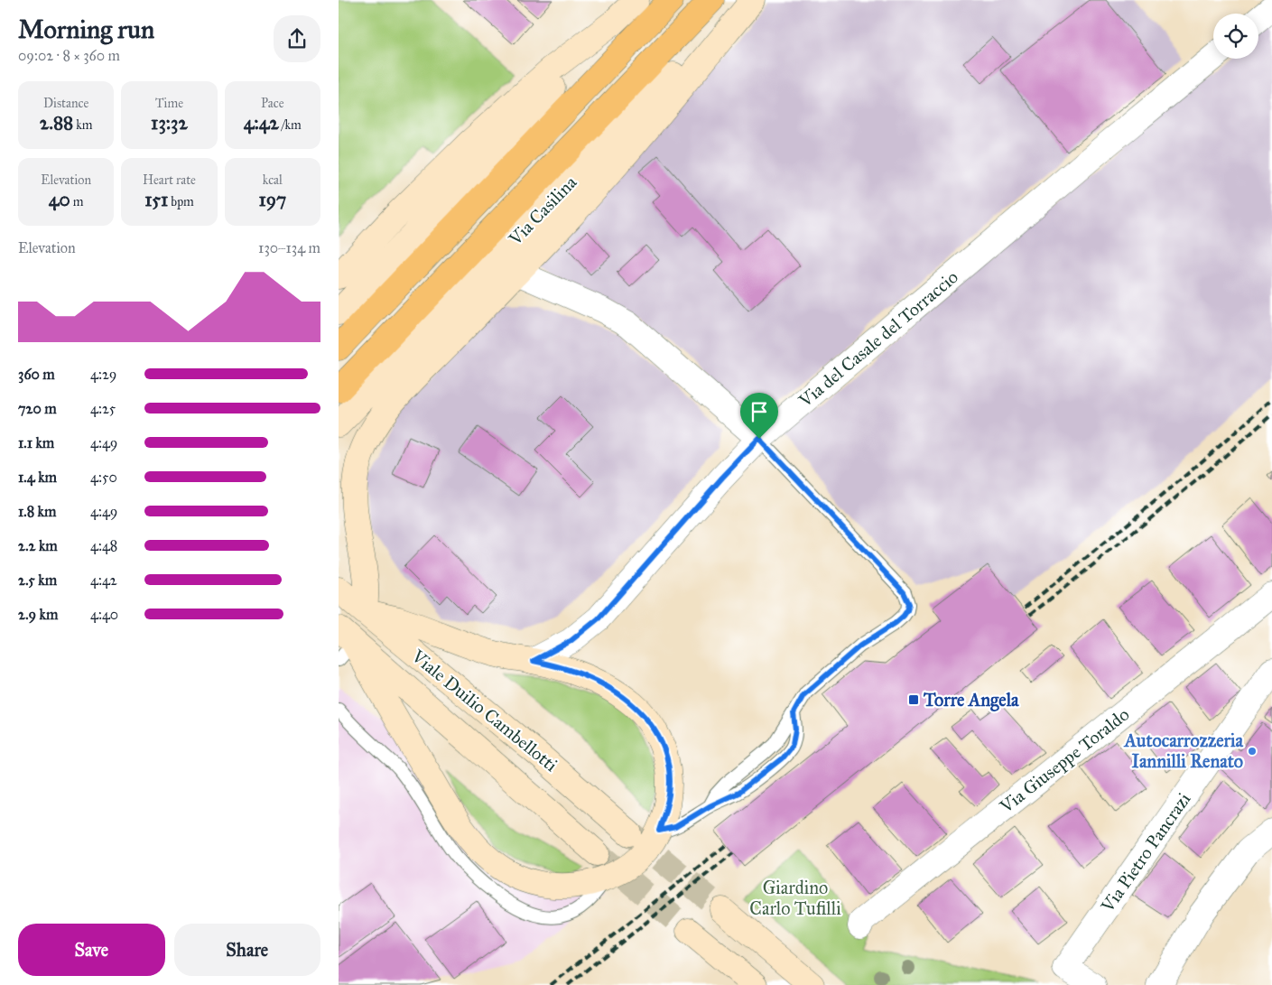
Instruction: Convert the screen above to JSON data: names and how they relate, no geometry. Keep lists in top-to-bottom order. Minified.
{"streets":{"main road":["Via Casilina","Viale Duilio Cambellotti"],"street":["Via del Casale del Torraccio","Via Giuseppe Toraldo","Via Pietro Pancrazi"]},"parks":["Giardino Carlo Tufilli"],"places":{"transit":["Torre Angela"],"other":["Autocarrozzeria Iannilli Renato"]},"page":{"heading":["Morning run","09:02 · 8 × 360 m"],"stats":[["Distance","2.88 km"],["Time","13:32"],["Pace","4:42 /km"],["Elevation","40 m"],["Heart rate","151 bpm"],["kcal","197"]],"chart":["Elevation","130–134 m"],"list":[{"name":"360 m","note":"4:29"},{"name":"720 m","note":"4:25"},{"name":"1.1 km","note":"4:49"},{"name":"1.4 km","note":"4:50"},{"name":"1.8 km","note":"4:49"},{"name":"2.2 km","note":"4:48"},{"name":"2.5 km","note":"4:42"},{"name":"2.9 km","note":"4:40"}],"buttons":["Save","Share"]}}
